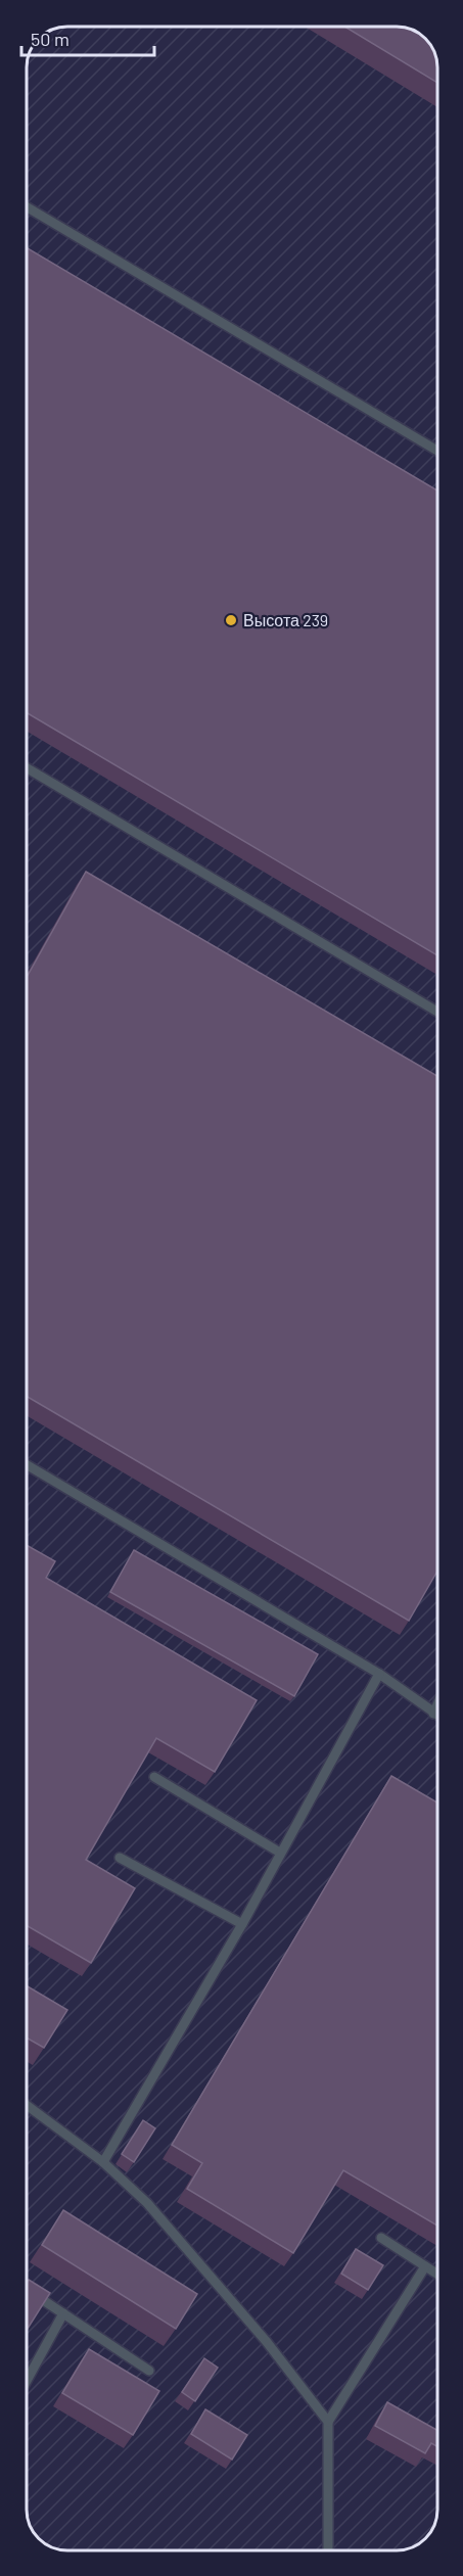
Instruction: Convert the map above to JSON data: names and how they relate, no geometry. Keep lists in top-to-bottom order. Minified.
{"places":["Высота 239"],"scale_bar":"50 m"}
